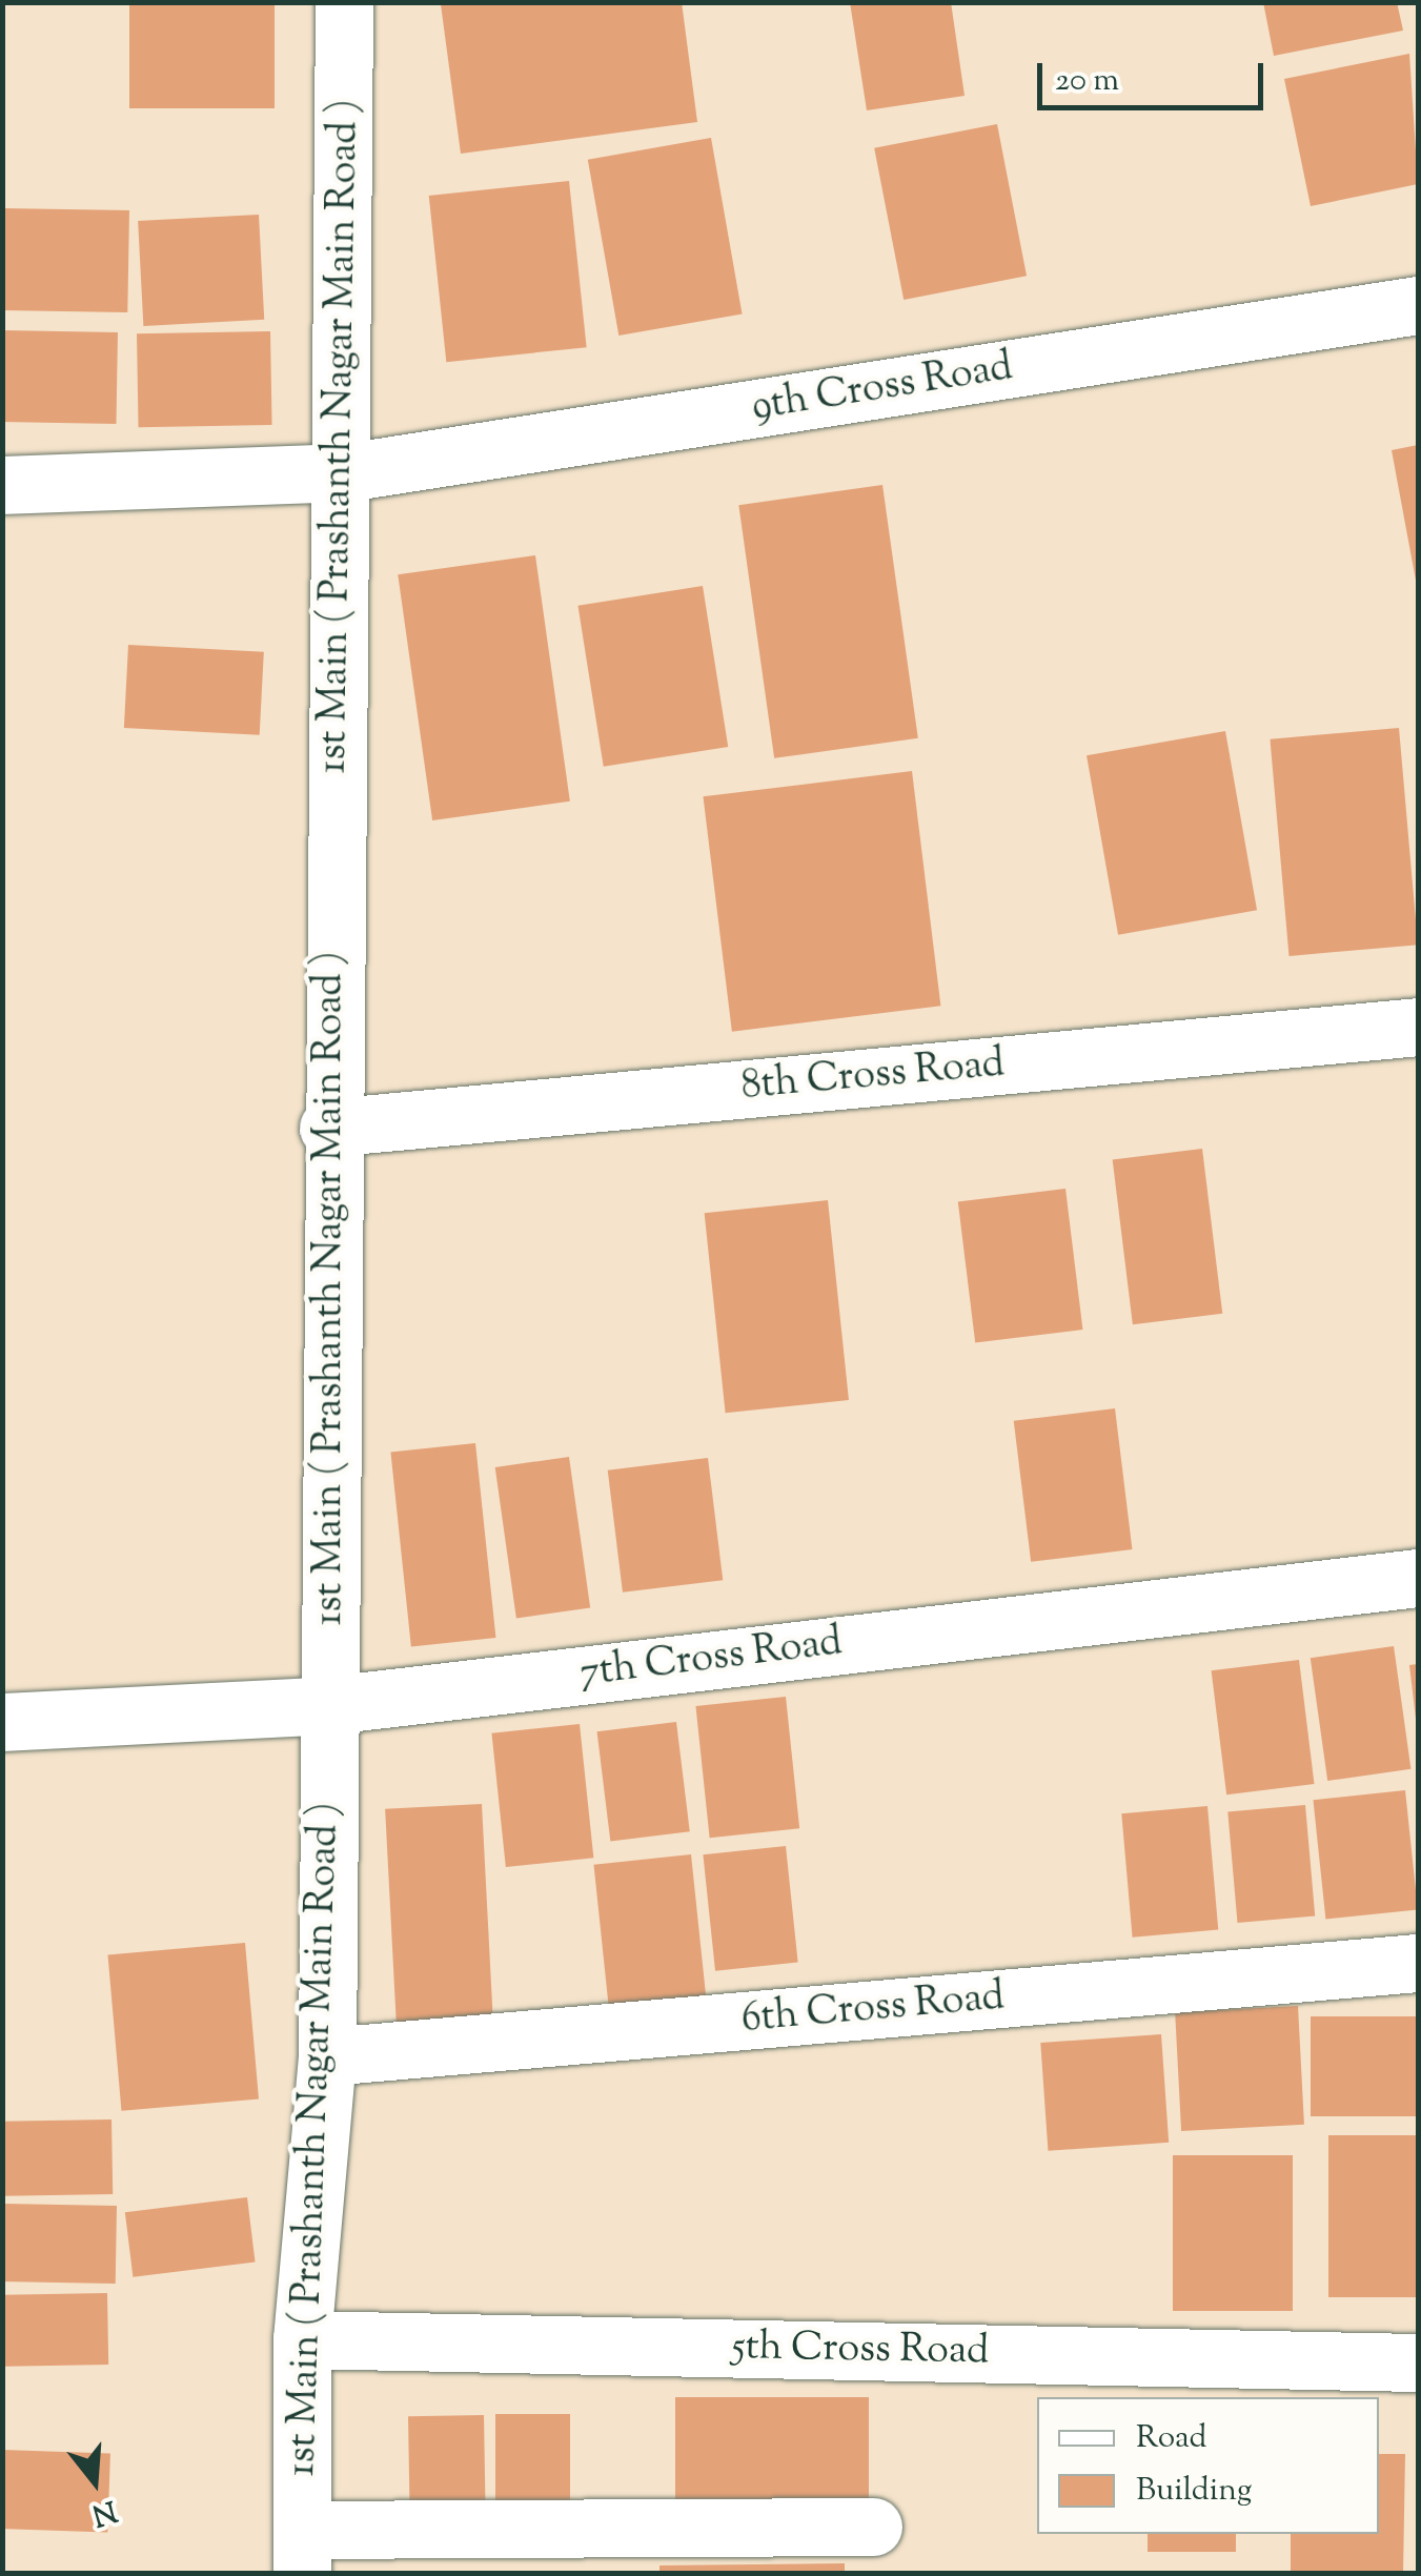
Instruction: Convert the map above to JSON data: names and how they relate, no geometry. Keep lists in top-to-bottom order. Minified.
{"streets":{"street":["9th Cross Road","1st Main ( Prashanth Nagar Main Road )","8th Cross Road","7th Cross Road","6th Cross Road","5th Cross Road"]},"crossings":[["9th Cross Road","1st Main ( Prashanth Nagar Main Road )"],["1st Main ( Prashanth Nagar Main Road )","8th Cross Road"],["1st Main ( Prashanth Nagar Main Road )","7th Cross Road"],["1st Main ( Prashanth Nagar Main Road )","6th Cross Road"],["1st Main ( Prashanth Nagar Main Road )","5th Cross Road"]],"legend":["Road","Building"],"scale_bar":"20 m","north":"bottom"}
